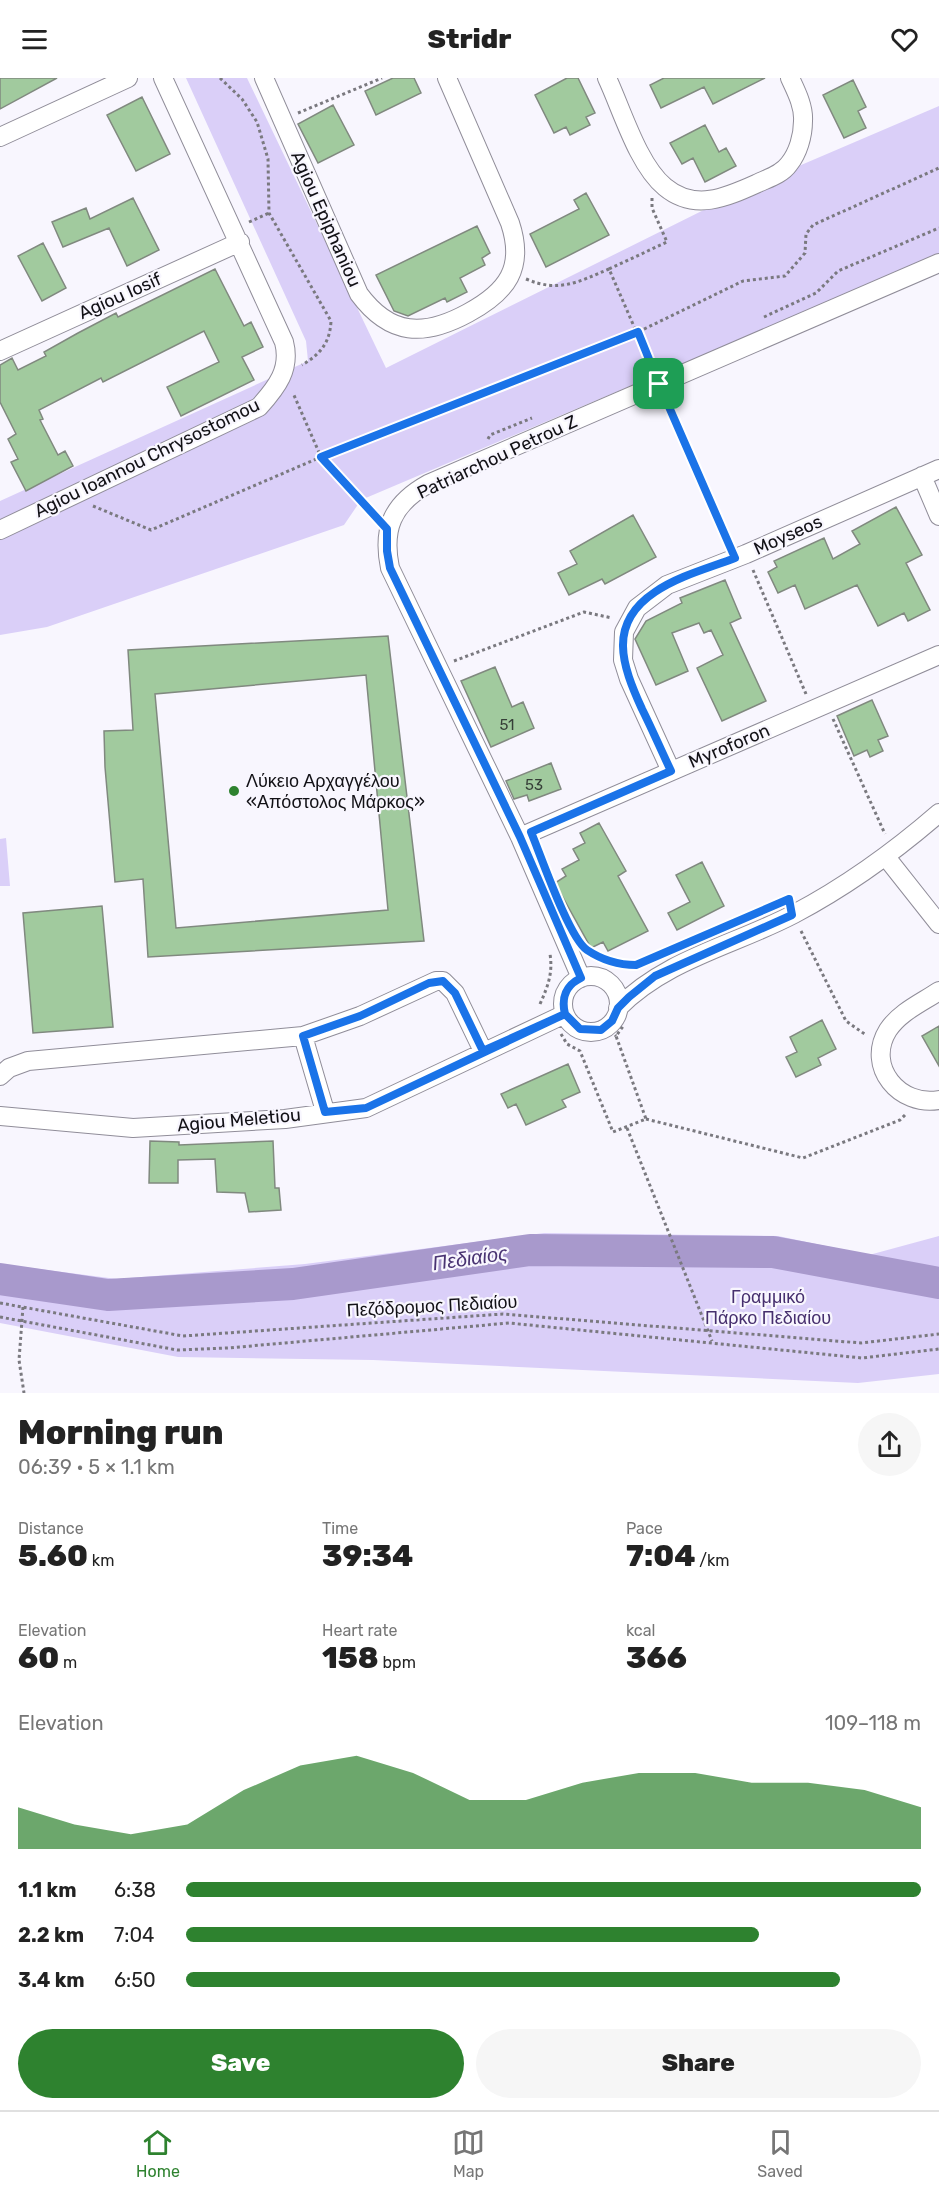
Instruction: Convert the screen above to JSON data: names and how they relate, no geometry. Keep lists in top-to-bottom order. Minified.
{"streets":{"street":["Agiou Epiphaniou","Agiou Iosif","Patriarchou Petrou Z","Agiou Ioannou Chrysostomou","Moyseos","Myroforon","Agiou Meletiou"],"path":["Πεζόδρομος Πεδιαίου"]},"crossings":[["Patriarchou Petrou Z","Myroforon"],["Patriarchou Petrou Z","Agiou Meletiou"],["Moyseos","Myroforon"]],"water":["Πεδιαίος"],"parks":["Γραμμικό Πάρκο Πεδιαίου"],"places":["Λύκειο Αρχαγγέλου «Απόστολος Μάρκος»"],"house_numbers":["51","53"],"page":{"header":"Stridr","heading":["Morning run","06:39 · 5 × 1.1 km"],"stats":[["Distance","5.60 km"],["Time","39:34"],["Pace","7:04 /km"],["Elevation","60 m"],["Heart rate","158 bpm"],["kcal","366"]],"chart":["Elevation","109–118 m"],"list":[{"name":"1.1 km","note":"6:38"},{"name":"2.2 km","note":"7:04"},{"name":"3.4 km","note":"6:50"}],"buttons":["Save","Share"],"tabs":["Home","Map","Saved"]}}
